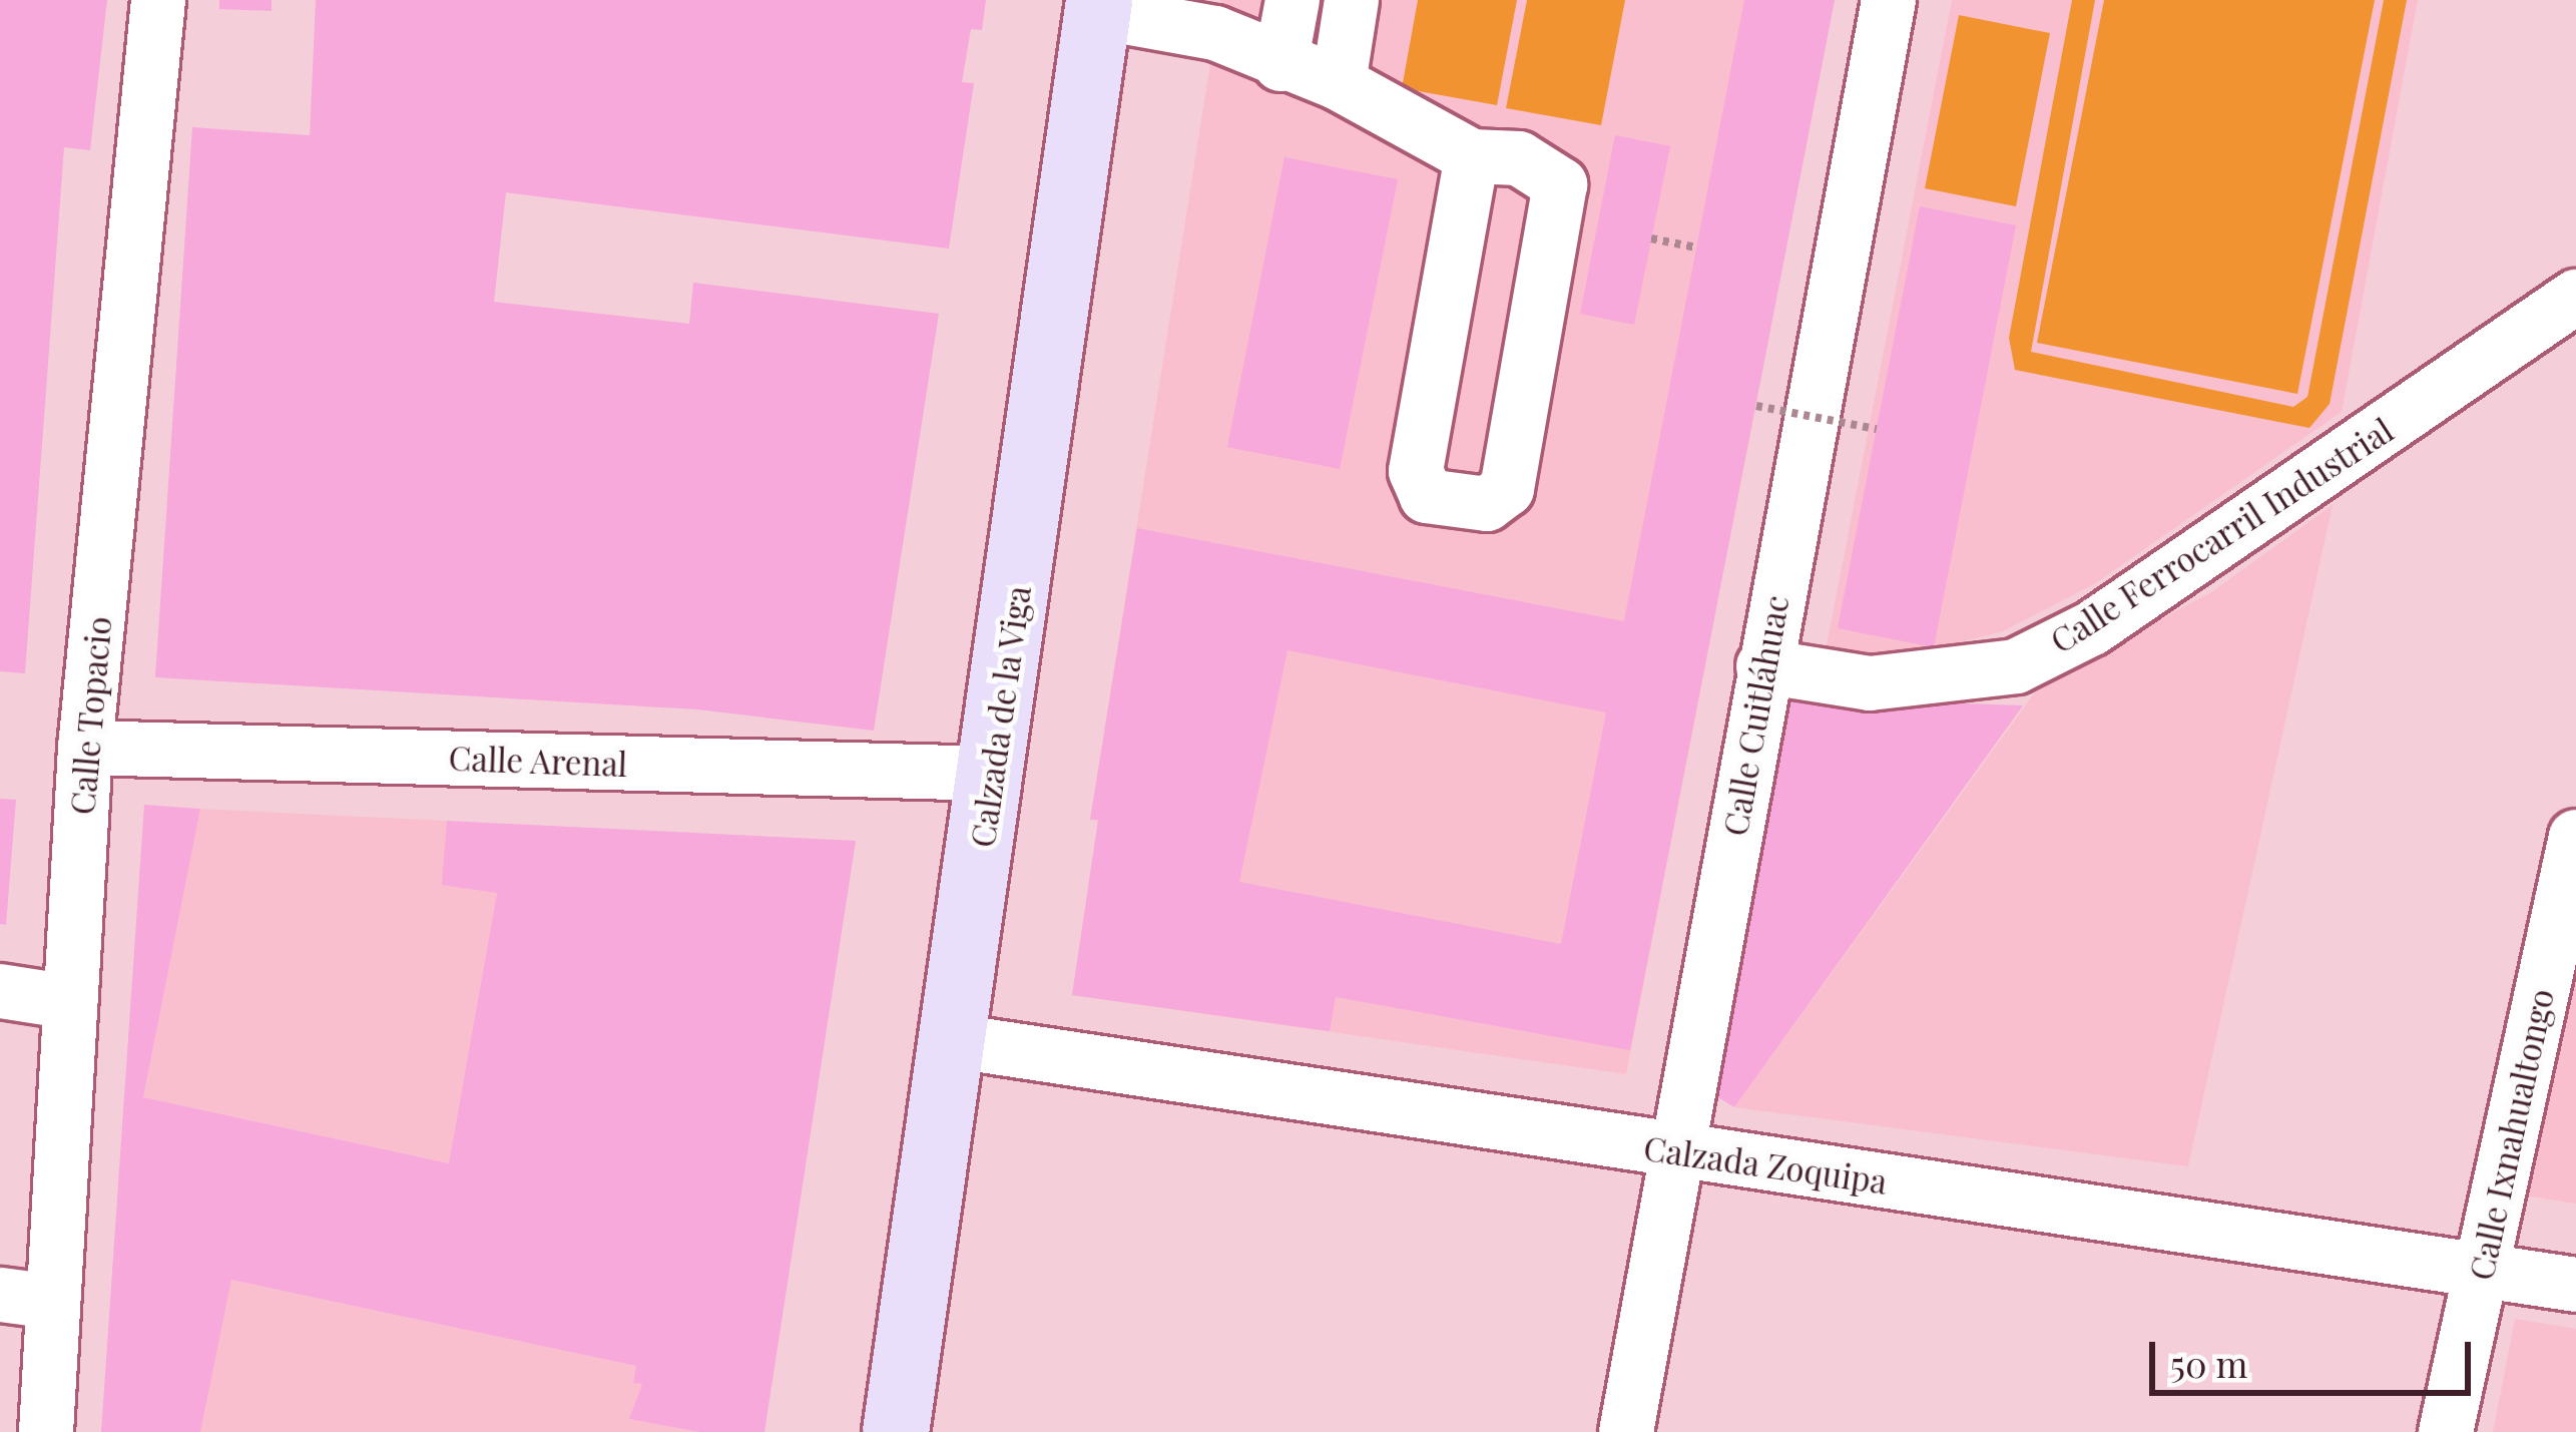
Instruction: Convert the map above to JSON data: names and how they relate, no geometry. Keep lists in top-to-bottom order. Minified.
{"streets":{"main road":["Calzada de la Viga"],"street":["Calle Ferrocarril Industrial","Calle Topacio","Calle Cuitláhuac","Calle Arenal","Calle Ixnahualtongo","Calzada Zoquipa"]},"crossings":[["Calle Ferrocarril Industrial","Calle Cuitláhuac"],["Calle Topacio","Calle Arenal"],["Calle Cuitláhuac","Calzada Zoquipa"],["Calzada de la Viga","Calle Arenal"],["Calzada de la Viga","Calzada Zoquipa"],["Calle Ixnahualtongo","Calzada Zoquipa"]],"scale_bar":"50 m"}
